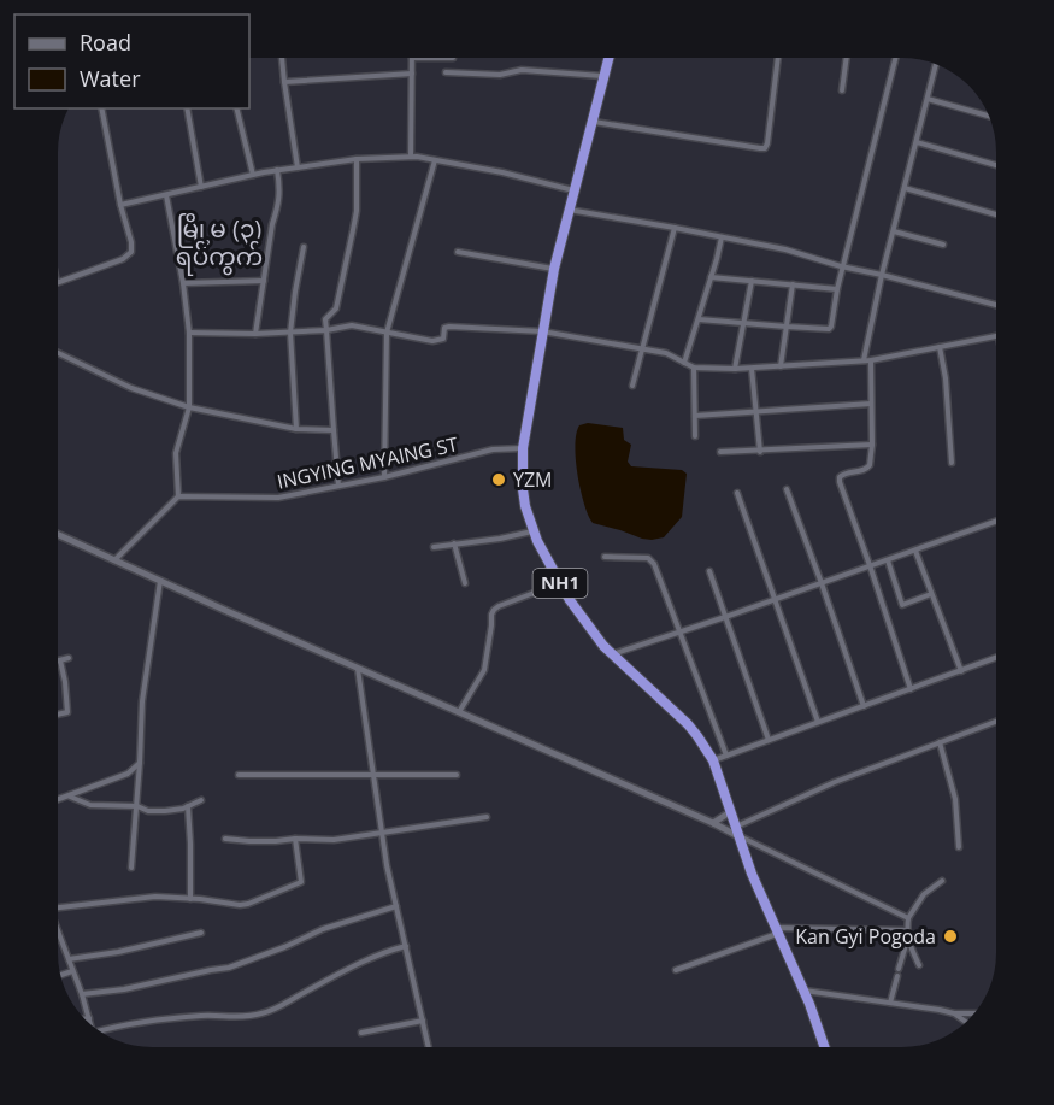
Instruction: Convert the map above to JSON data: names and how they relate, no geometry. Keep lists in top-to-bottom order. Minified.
{"streets":{"highway":["NH1"],"street":["INGYING MYAING ST"]},"crossings":[["INGYING MYAING ST","NH1"]],"districts":["မြို့မ (၃) ရပ်ကွက်"],"places":["YZM","Kan Gyi Pogoda"],"legend":["Road","Water"]}
